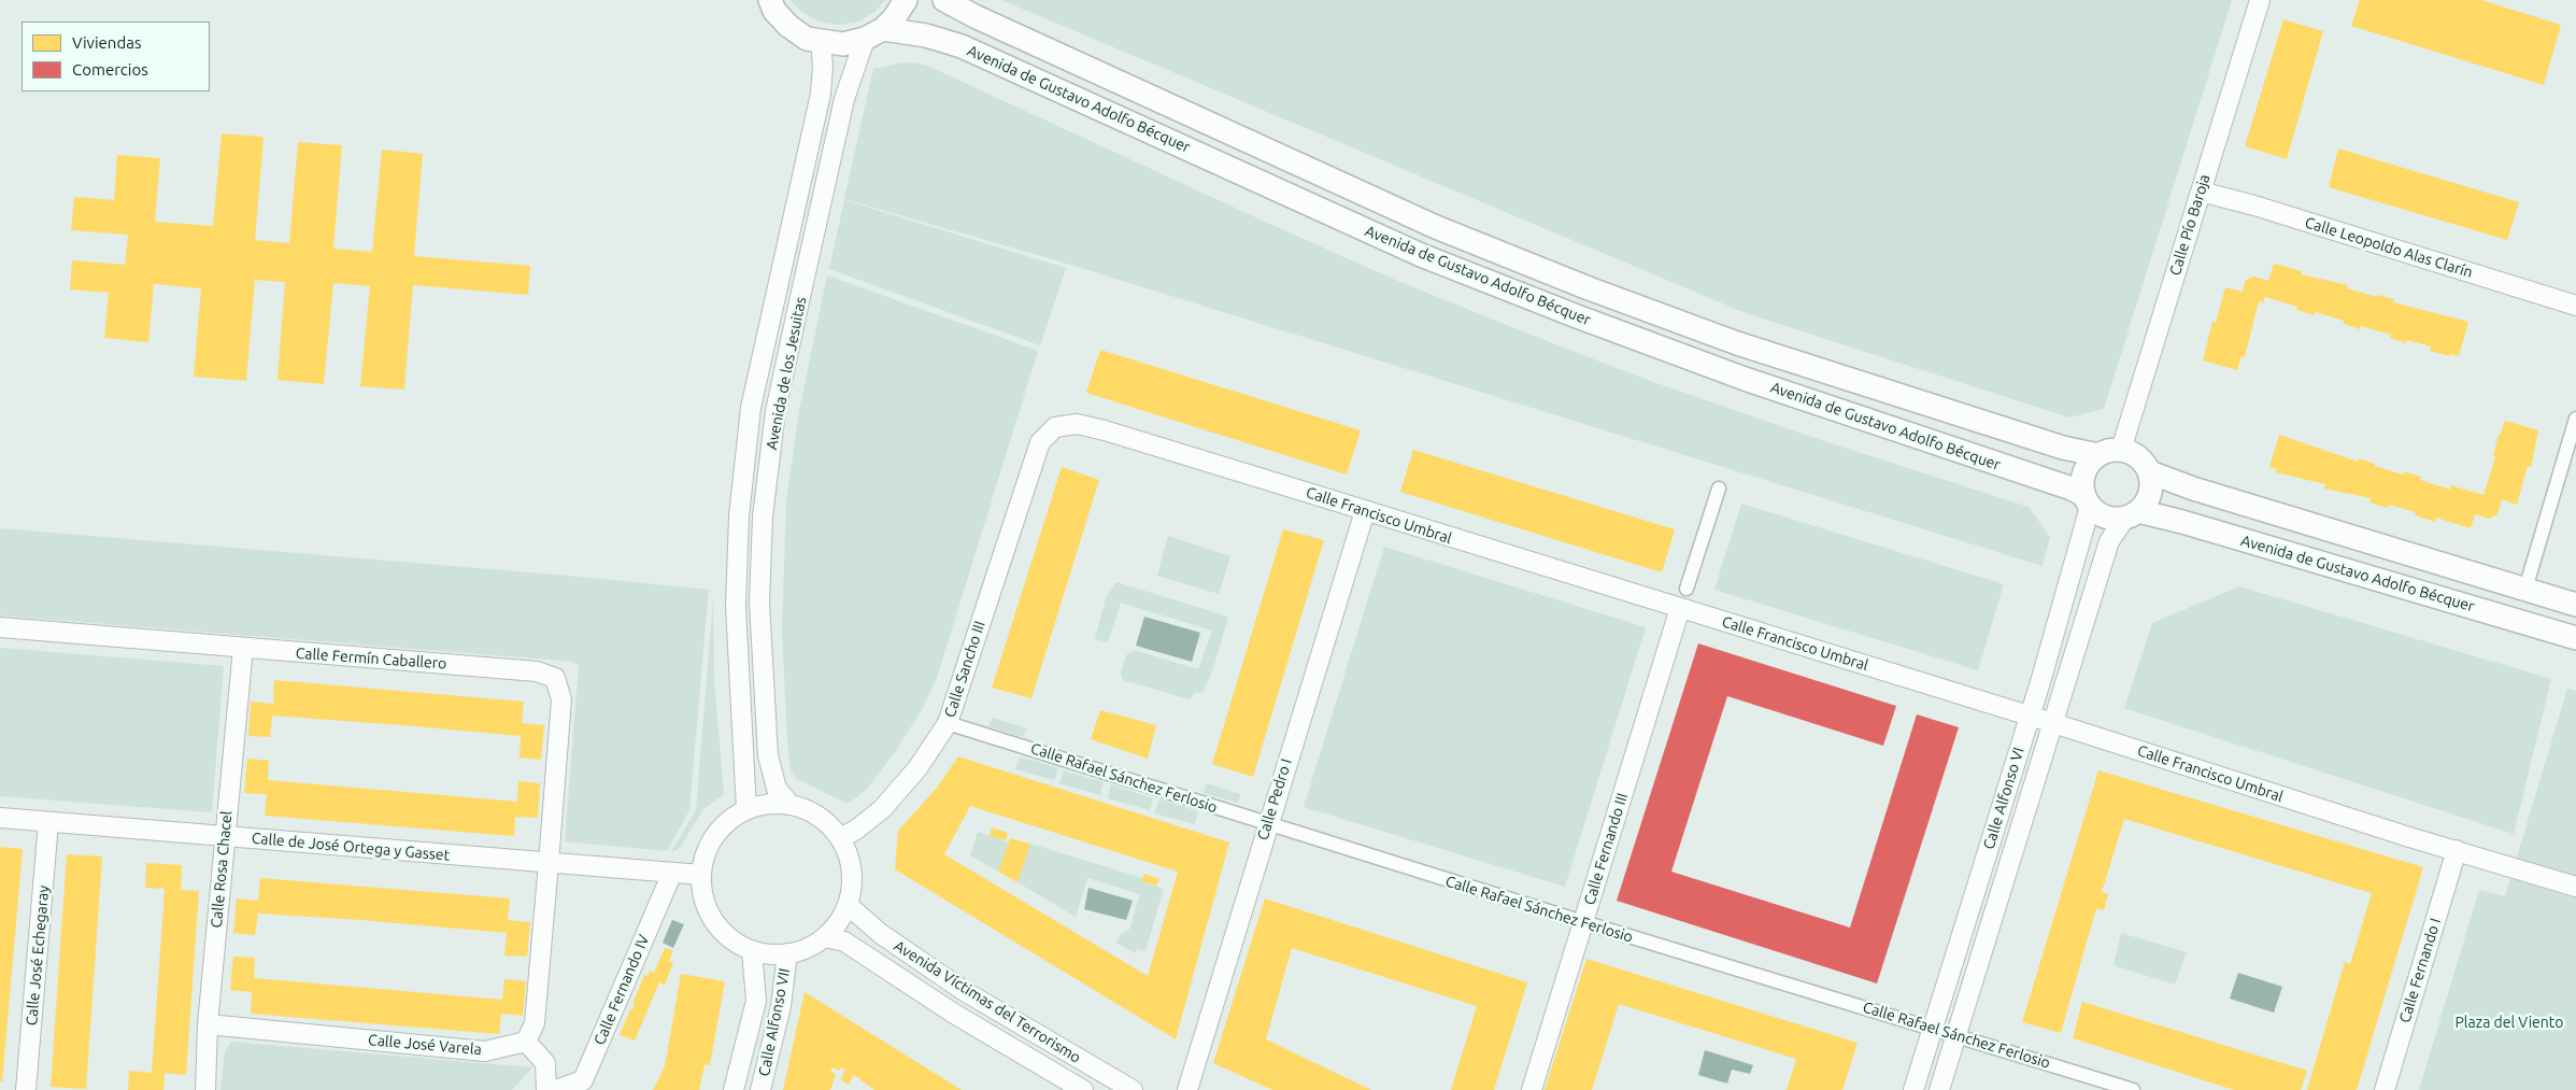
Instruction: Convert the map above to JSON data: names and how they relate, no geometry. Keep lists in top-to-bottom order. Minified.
{"streets":{"street":["Avenida de Gustavo Adolfo Bécquer","Calle Pío Baroja","Calle Leopoldo Alas Clarín","Avenida de los Jesuitas","Calle Francisco Umbral","Calle Fermín Caballero","Calle Sancho III","Calle Rafael Sánchez Ferlosio","Calle Alfonso VI","Calle Pedro I","Calle de José Ortega y Gasset","Calle Fernando III","Calle Rosa Chacel","Calle José Echegaray","Calle Fernando I","Calle Fernando IV","Avenida Víctimas del Terrorismo","Calle Alfonso VII","Calle José Varela"]},"crossings":[["Avenida de Gustavo Adolfo Bécquer","Calle Pío Baroja"],["Avenida de Gustavo Adolfo Bécquer","Avenida de los Jesuitas"],["Avenida de Gustavo Adolfo Bécquer","Calle Alfonso VI"],["Calle Pío Baroja","Calle Leopoldo Alas Clarín"],["Calle Pío Baroja","Calle Alfonso VI"],["Avenida de los Jesuitas","Calle Sancho III"],["Avenida de los Jesuitas","Calle de José Ortega y Gasset"],["Avenida de los Jesuitas","Avenida Víctimas del Terrorismo"],["Avenida de los Jesuitas","Calle Alfonso VII"],["Calle Francisco Umbral","Calle Sancho III"],["Calle Francisco Umbral","Calle Alfonso VI"],["Calle Francisco Umbral","Calle Pedro I"],["Calle Francisco Umbral","Calle Fernando III"],["Calle Francisco Umbral","Calle Fernando I"],["Calle Fermín Caballero","Calle de José Ortega y Gasset"],["Calle Fermín Caballero","Calle Rosa Chacel"],["Calle Sancho III","Calle Rafael Sánchez Ferlosio"],["Calle Sancho III","Calle de José Ortega y Gasset"],["Calle Sancho III","Avenida Víctimas del Terrorismo"],["Calle Sancho III","Calle Alfonso VII"],["Calle Rafael Sánchez Ferlosio","Calle Alfonso VI"],["Calle Rafael Sánchez Ferlosio","Calle Pedro I"],["Calle Rafael Sánchez Ferlosio","Calle Fernando III"],["Calle de José Ortega y Gasset","Calle Rosa Chacel"],["Calle de José Ortega y Gasset","Calle José Echegaray"],["Calle de José Ortega y Gasset","Calle Fernando IV"],["Calle de José Ortega y Gasset","Avenida Víctimas del Terrorismo"],["Calle de José Ortega y Gasset","Calle Alfonso VII"],["Calle Rosa Chacel","Calle José Varela"],["Avenida Víctimas del Terrorismo","Calle Alfonso VII"]],"parks":["Plaza del Viento"],"legend":["Viviendas","Comercios"]}
